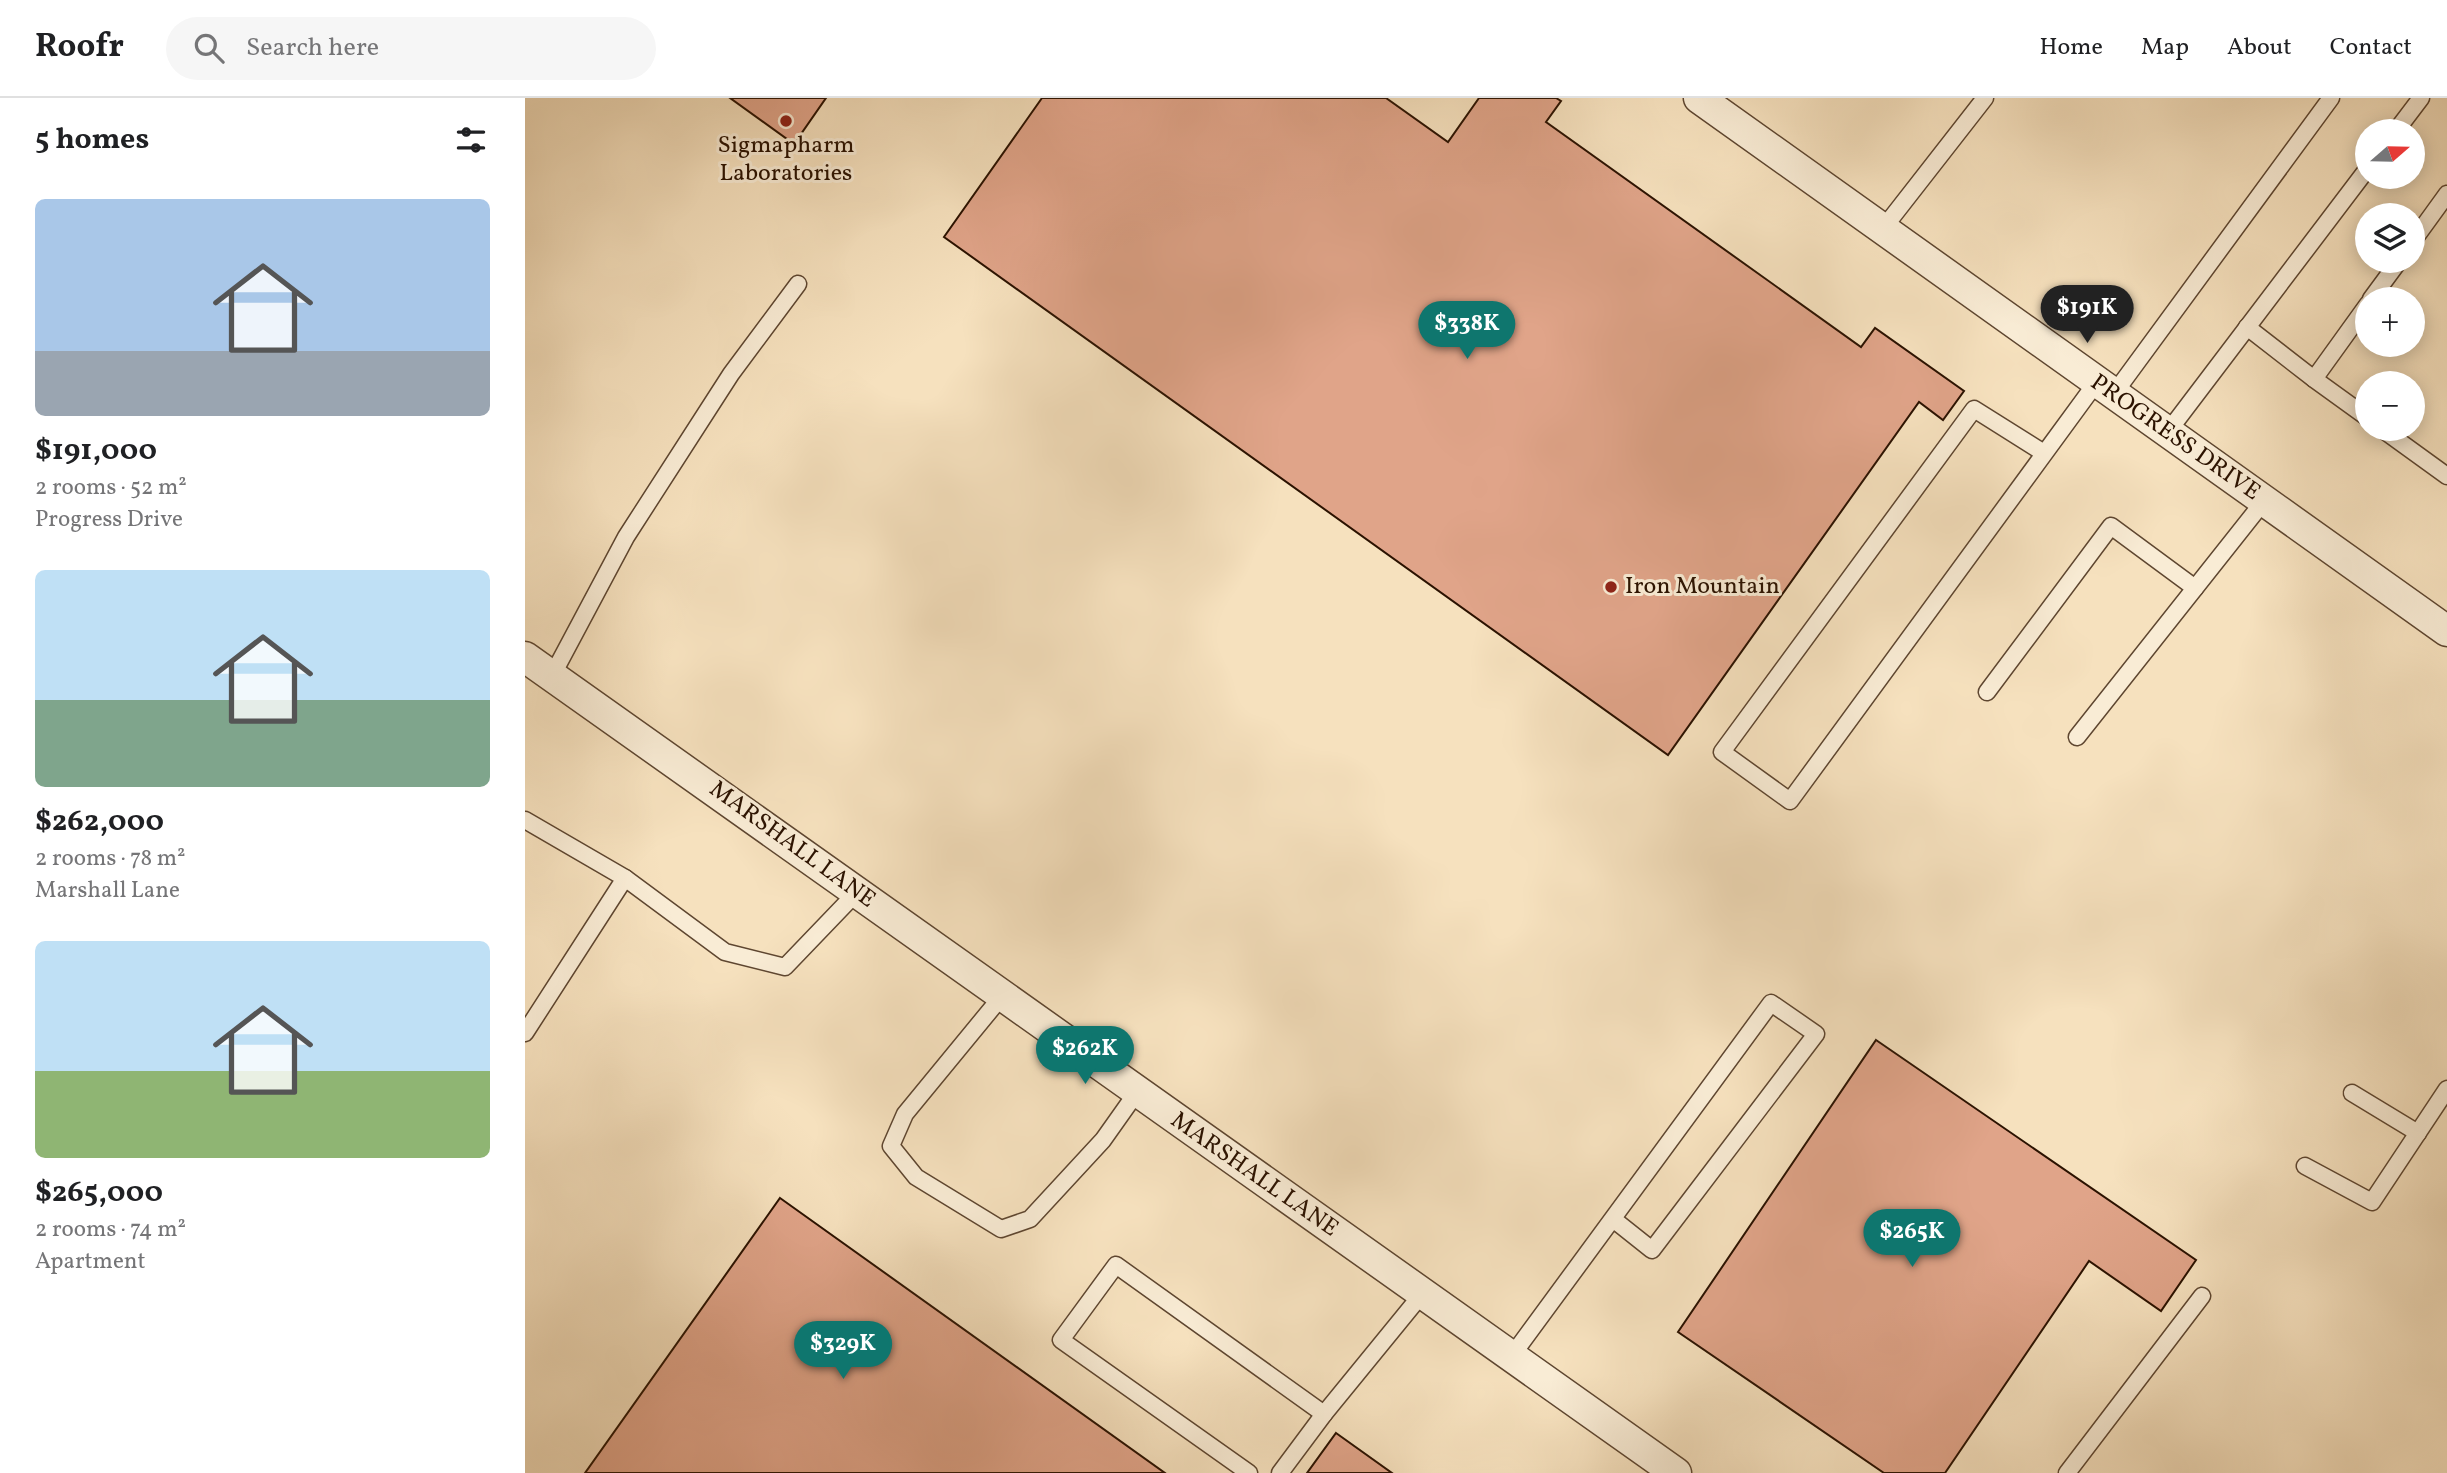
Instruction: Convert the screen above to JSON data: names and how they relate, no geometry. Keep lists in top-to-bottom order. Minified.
{"streets":{"street":["PROGRESS DRIVE","MARSHALL LANE"]},"places":["Sigmapharm Laboratories","Iron Mountain"],"north":"right","page":{"header":"Roofr","search":"Search here","nav":["Home","Map","About","Contact"],"heading":"5 homes","map_buttons":["+","−"],"list":[{"name":"$191,000","note":"2 rooms · 52 m² · Progress Drive"},{"name":"$262,000","note":"2 rooms · 78 m² · Marshall Lane"},{"name":"$265,000","note":"2 rooms · 74 m² · Apartment"}],"price":["$191K","$338K","$262K","$265K","$329K"]}}
